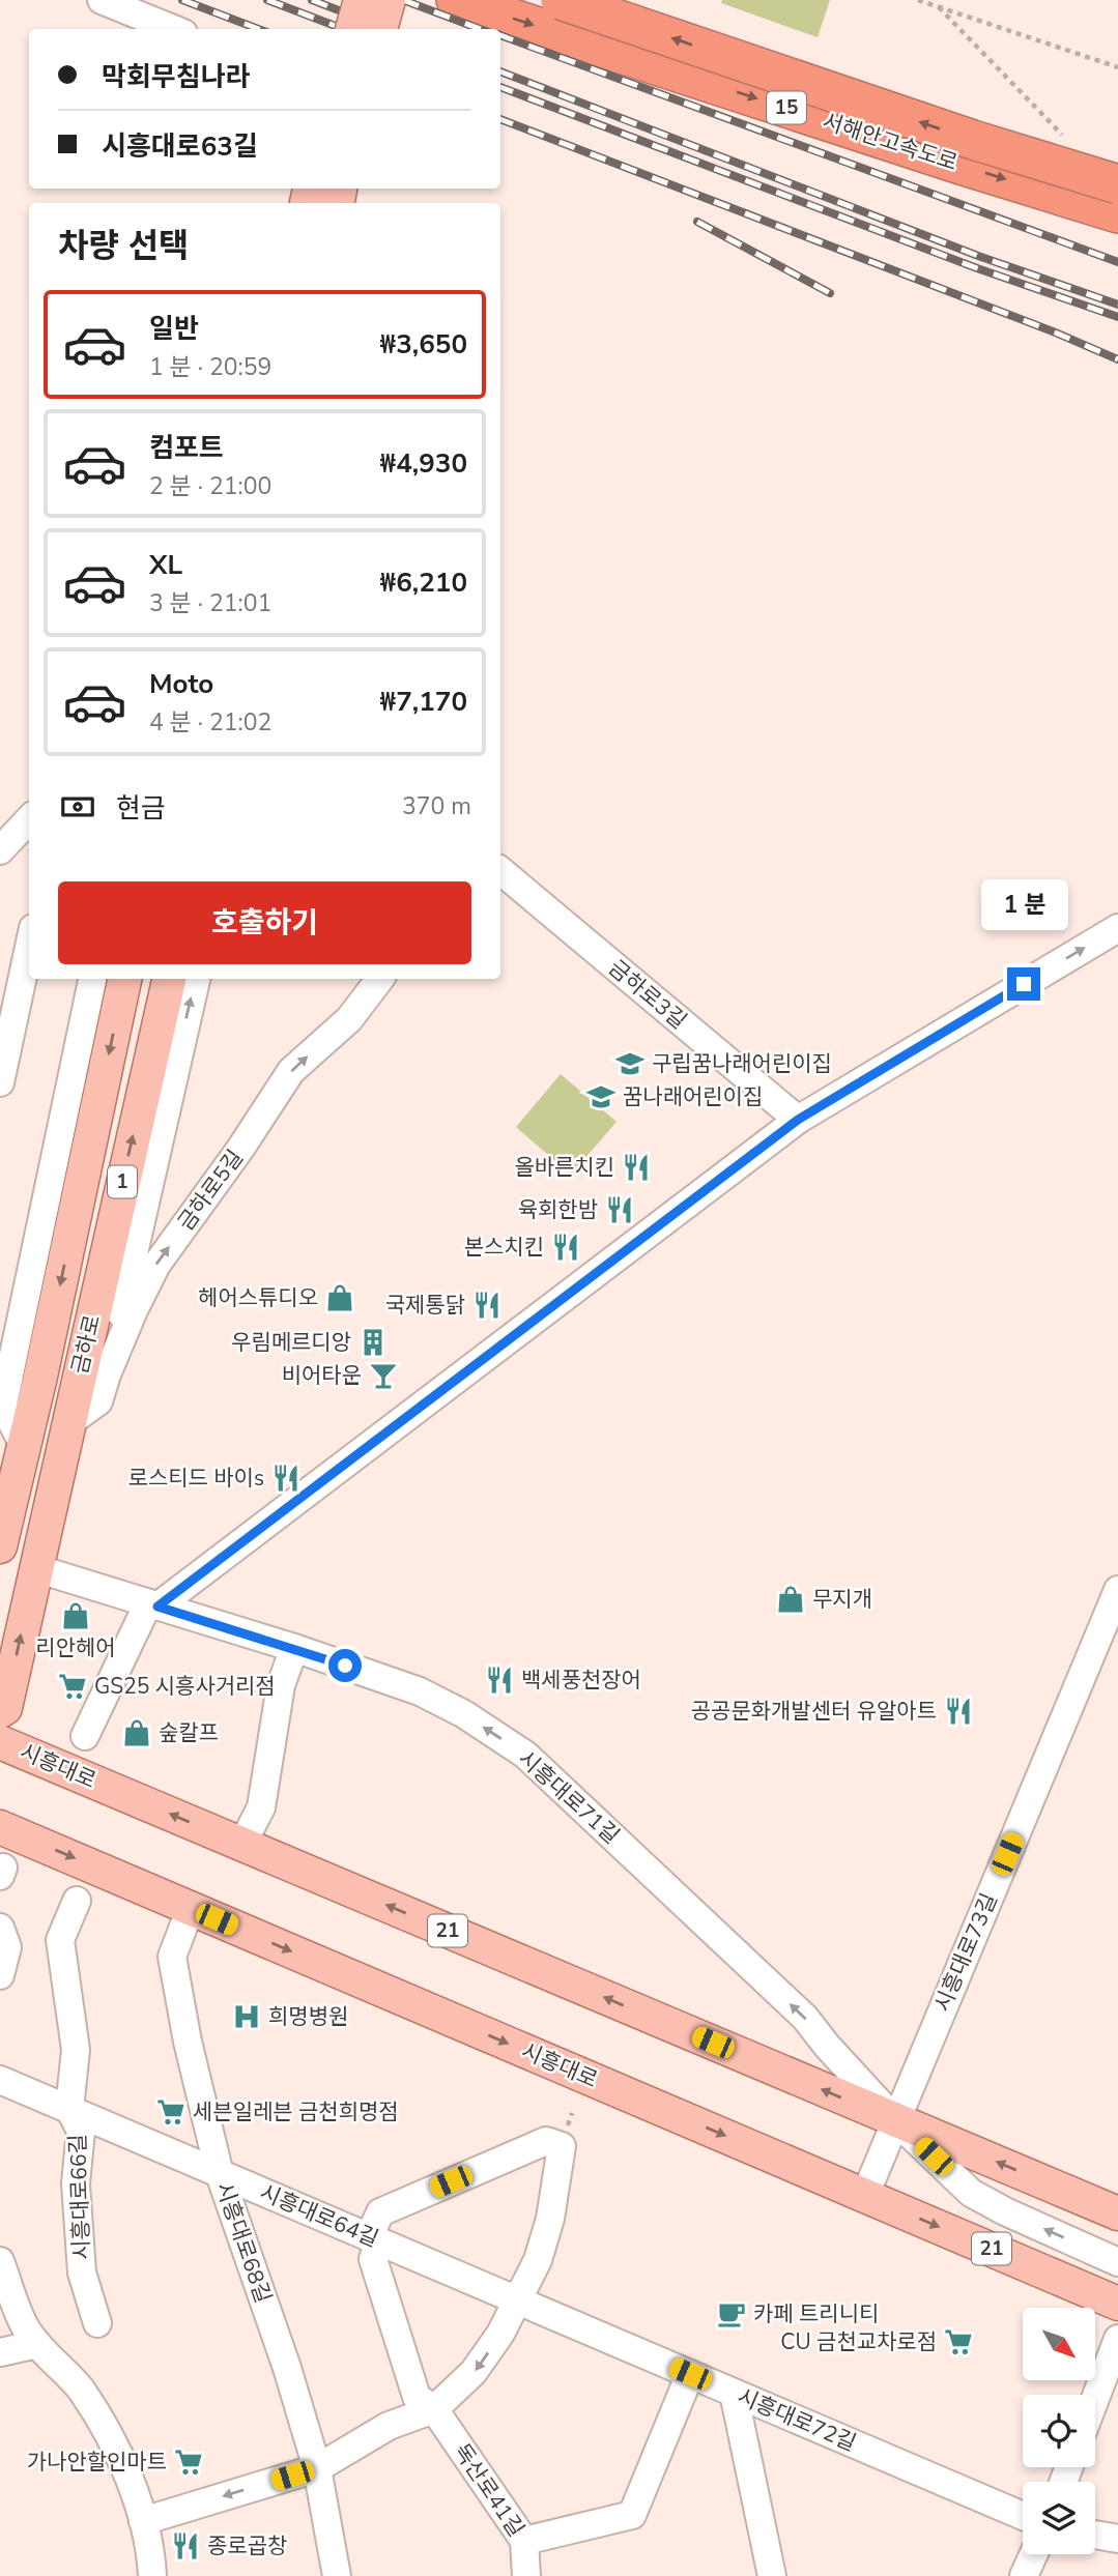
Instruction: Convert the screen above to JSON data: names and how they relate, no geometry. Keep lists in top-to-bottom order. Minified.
{"streets":{"highway":["15","서해안고속도로"],"main road":["1","금하로","시흥대로","21"],"street":["금하로3길","금하로5길","시흥대로71길","시흥대로73길","시흥대로66길","시흥대로64길","시흥대로68길","시흥대로72길","독산로41길"]},"crossings":[["금하로5길","금하로"],["금하로","시흥대로71길"],["시흥대로","시흥대로71길"],["시흥대로","시흥대로73길"],["시흥대로","시흥대로68길"],["시흥대로71길","시흥대로73길"],["시흥대로66길","시흥대로64길"],["시흥대로64길","시흥대로68길"],["시흥대로64길","시흥대로72길"],["시흥대로64길","독산로41길"]],"one_way":["시흥대로71길"],"places":{"school or university":["구립꿈나래어린이집","꿈나래어린이집"],"restaurant":["올바른치킨","육회한밤","본스치킨","국제통닭","로스티드 바이s","백세풍천장어","공공문화개발센터 유알아트","종로곱창"],"shop":["헤어스튜디오","무지개","리안헤어","숲칼프"],"building":["우림메르디앙"],"bar":["비어타운"],"supermarket":["GS25 시흥사거리점","세븐일레븐 금천희명점","CU 금천교차로점","가나안할인마트"],"hospital":["희명병원"],"cafe":["카페 트리니티"]},"north":"bottom right","page":{"banner":["막회무침나라","시흥대로63길"],"heading":"차량 선택","list":[{"name":"일반","note":"1 분 · 20:59","value":"₩3,650"},{"name":"컴포트","note":"2 분 · 21:00","value":"₩4,930"},{"name":"XL","note":"3 분 · 21:01","value":"₩6,210"},{"name":"Moto","note":"4 분 · 21:02","value":"₩7,170"}],"pay":["현금","370 m"],"buttons":"호출하기","bubble":"1 분"}}
